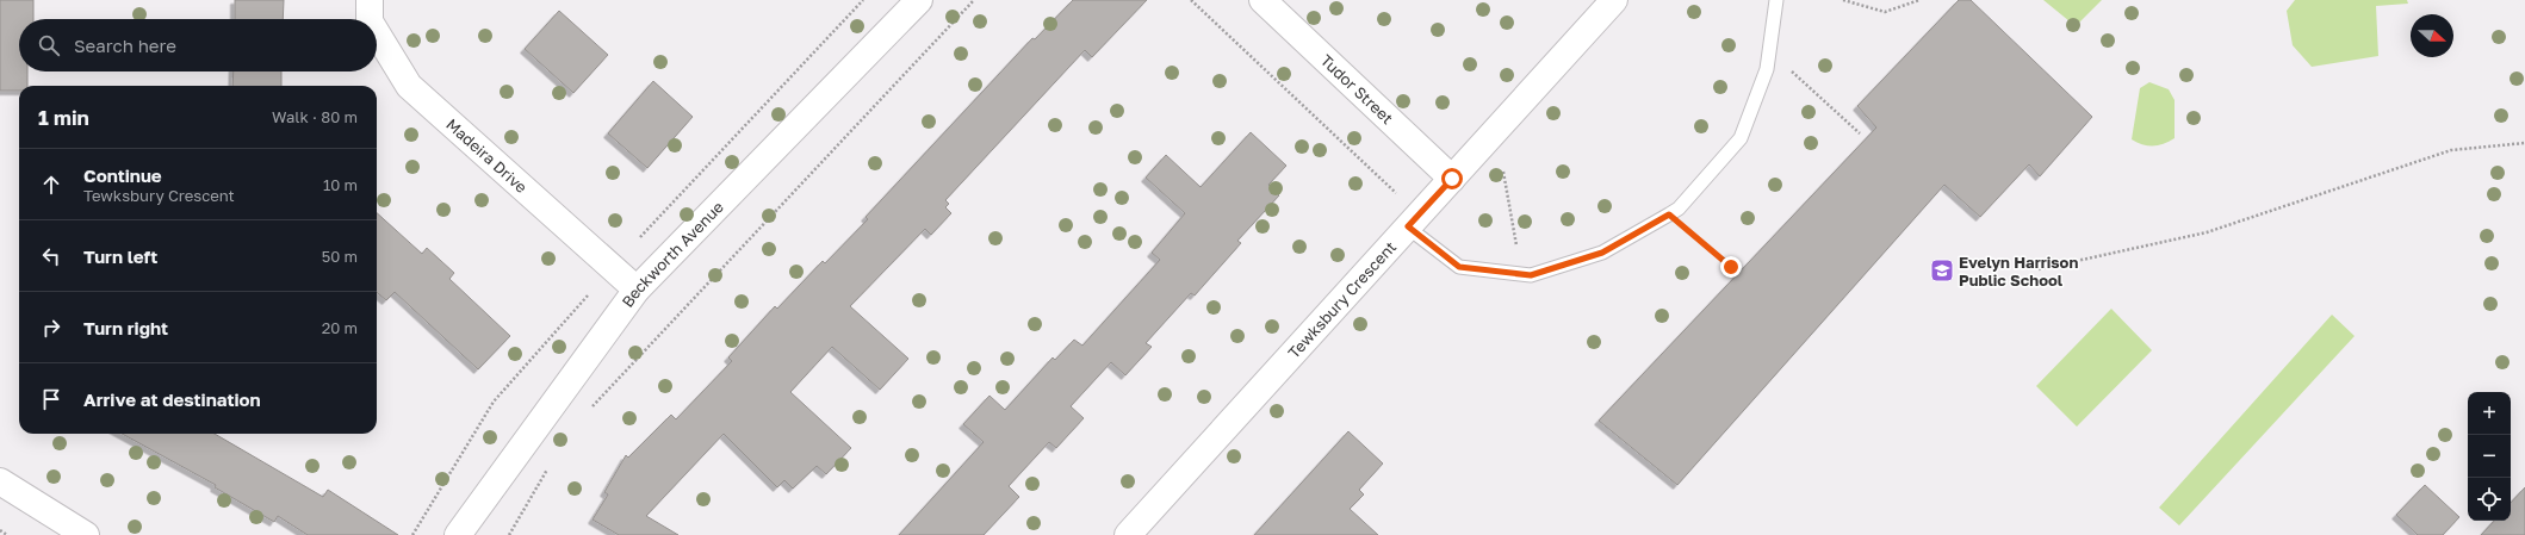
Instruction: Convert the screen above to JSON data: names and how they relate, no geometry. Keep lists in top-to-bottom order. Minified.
{"streets":{"street":["Tudor Street","Madeira Drive","Beckworth Avenue","Tewksbury Crescent"]},"crossings":[["Tudor Street","Tewksbury Crescent"],["Madeira Drive","Beckworth Avenue"]],"places":{"school or university":["Evelyn Harrison Public School"]},"north":"right","page":{"search":"Search here","heading":["1 min","Walk · 80 m"],"list":[["Continue","Tewksbury Crescent","10 m"],["Turn left","50 m"],["Turn right","20 m"],"Arrive at destination"],"map_buttons":["+","−"]}}
